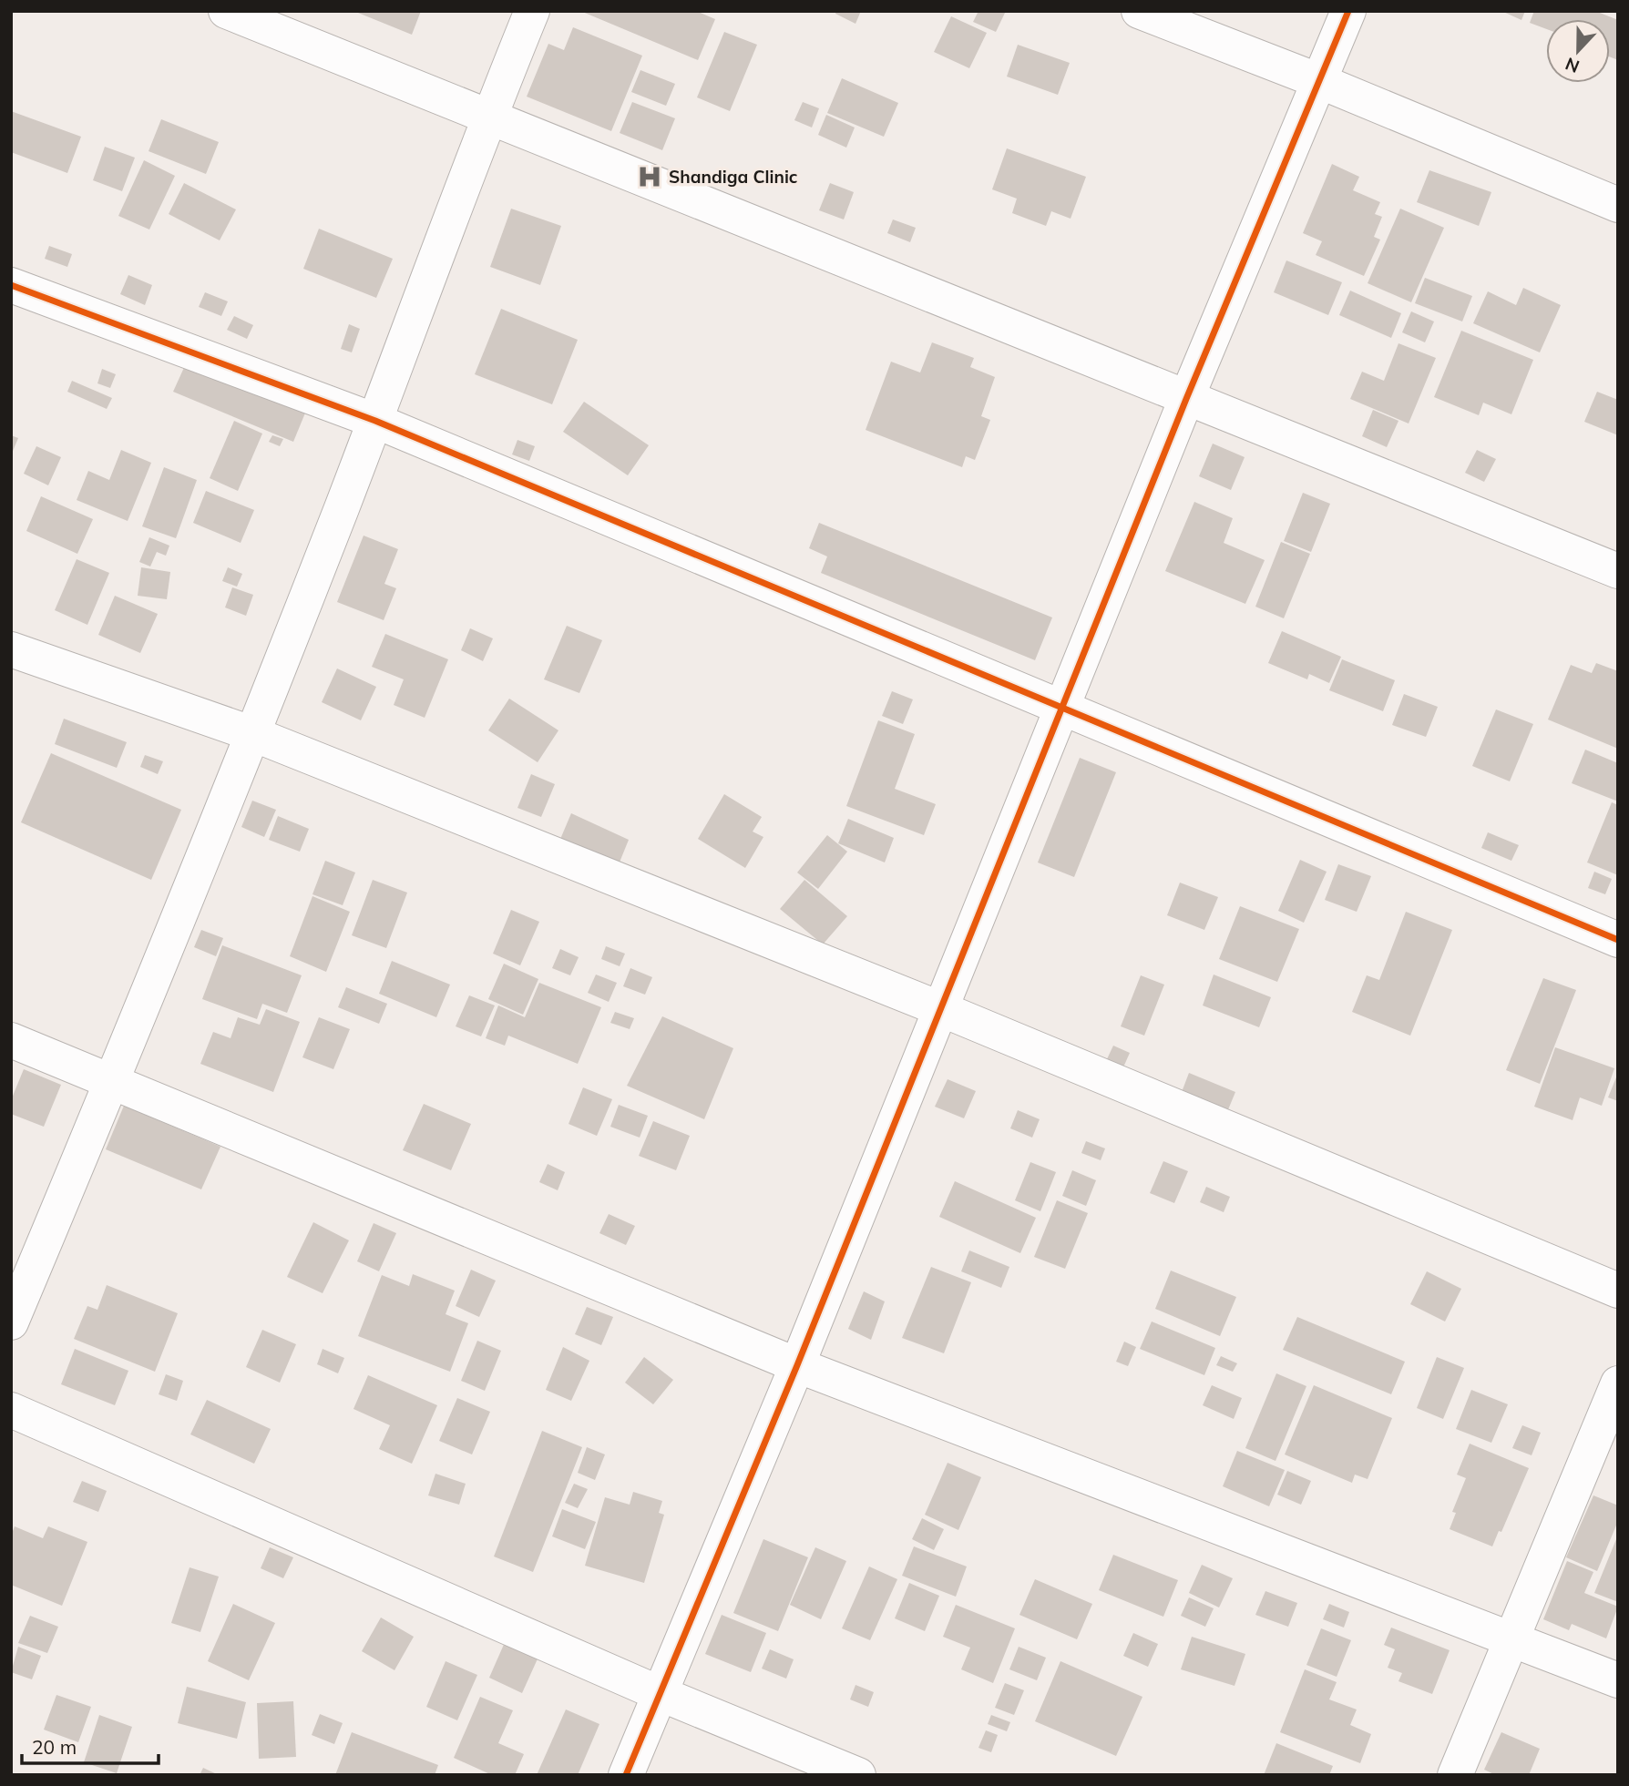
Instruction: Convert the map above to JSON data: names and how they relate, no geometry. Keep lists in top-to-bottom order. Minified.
{"places":{"hospital":["Shandiga Clinic"]},"scale_bar":"20 m","north":"bottom"}
